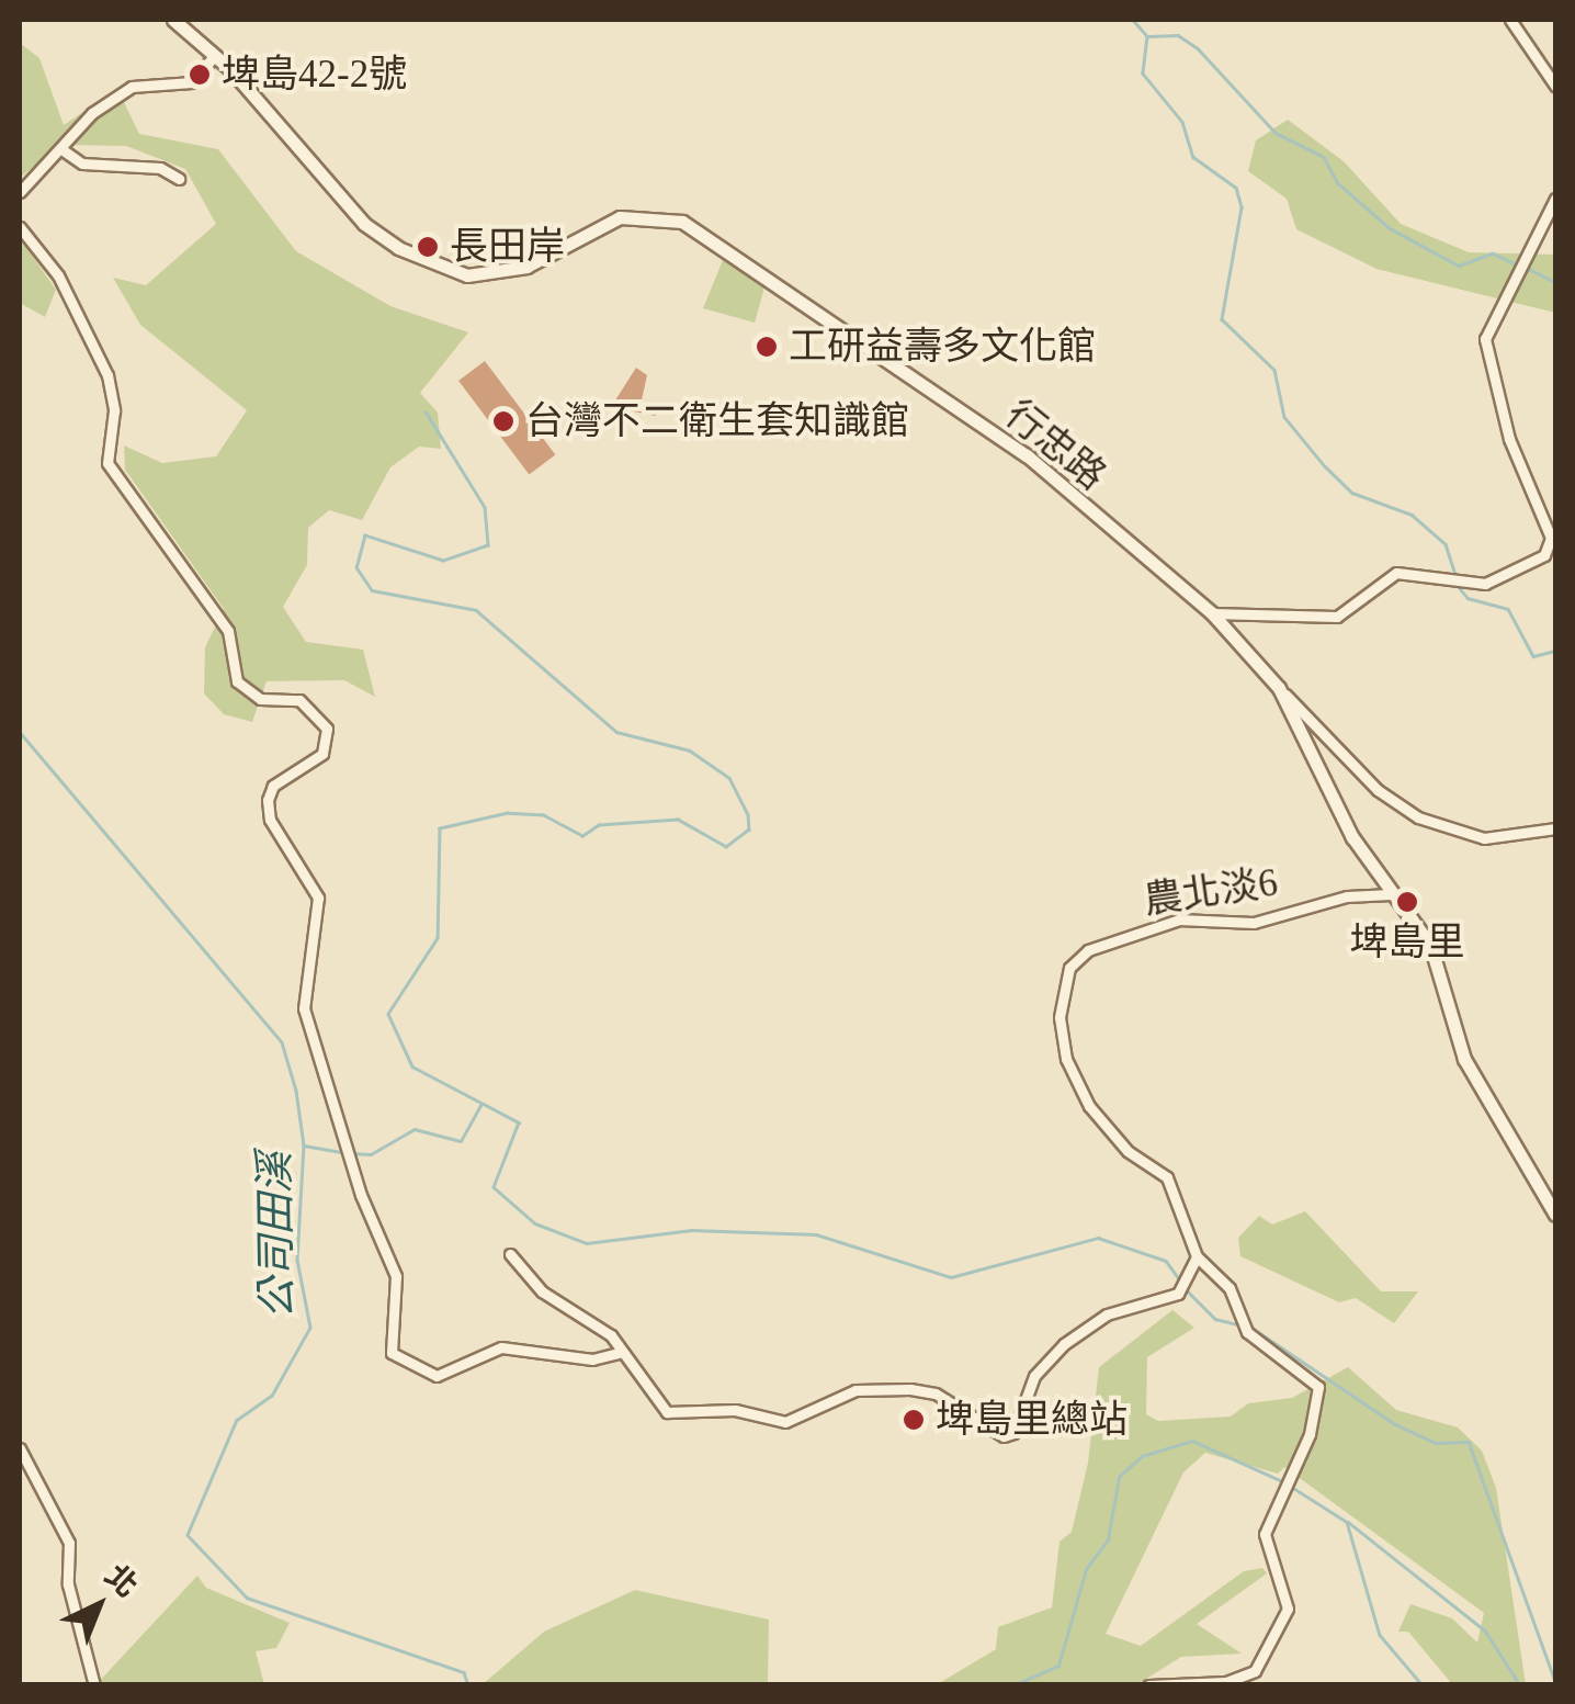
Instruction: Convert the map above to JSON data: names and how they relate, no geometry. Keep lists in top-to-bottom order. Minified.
{"streets":{"street":["行忠路","農北淡6"]},"crossings":[["行忠路","農北淡6"]],"water":["公司田溪"],"places":["埤島42-2號","長田岸","工研益壽多文化館","台灣不二衛生套知識館","埤島里","埤島里總站"],"north":"top right"}
